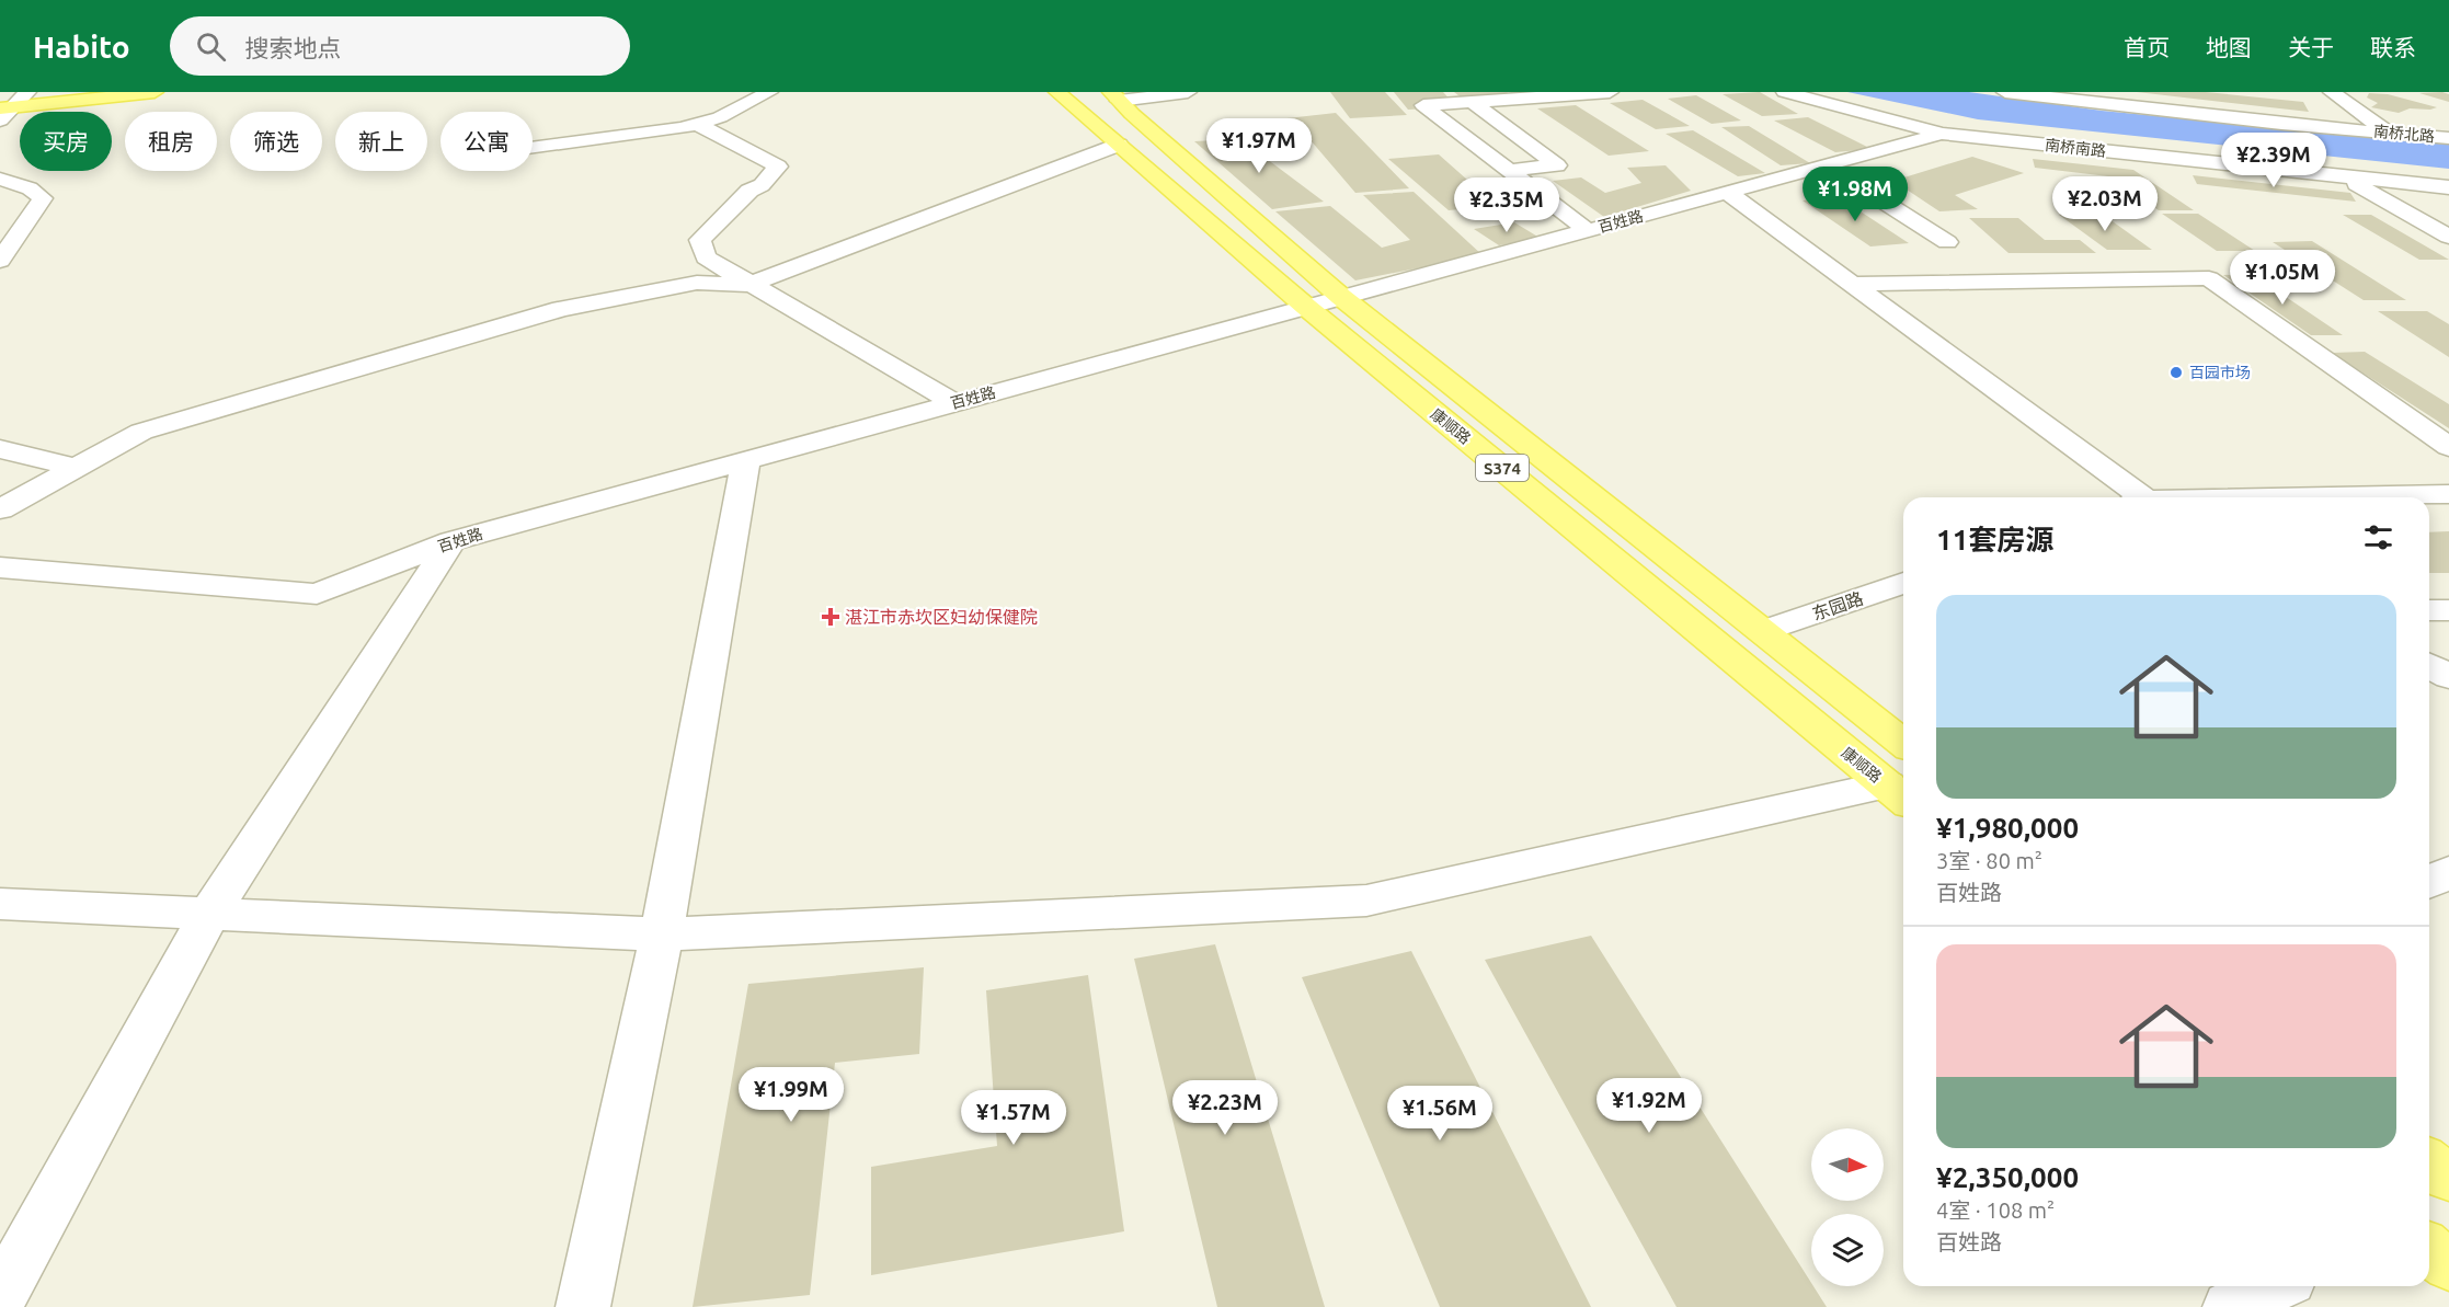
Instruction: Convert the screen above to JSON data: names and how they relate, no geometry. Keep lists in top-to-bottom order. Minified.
{"streets":{"main road":["康顺路","S374"],"street":["南桥北路","南桥南路","百姓路","东园路"]},"crossings":[["南桥南路","百姓路"],["百姓路","康顺路"],["康顺路","东园路"]],"places":{"other":["百园市场"],"health":["湛江市赤坎区妇幼保健院"]},"north":"right","page":{"header":"Habito","search":"搜索地点","nav":["首页","地图","关于","联系"],"chip":["买房","租房","筛选","新上","公寓"],"price":["¥1.97M","¥2.39M","¥1.98M","¥2.03M","¥2.35M","¥1.05M","¥1.99M","¥1.92M","¥2.23M","¥1.56M","¥1.57M"],"heading":"11套房源","list":[{"name":"¥1,980,000","note":"3室 · 80 m² · 百姓路"},{"name":"¥2,350,000","note":"4室 · 108 m² · 百姓路"}]}}
